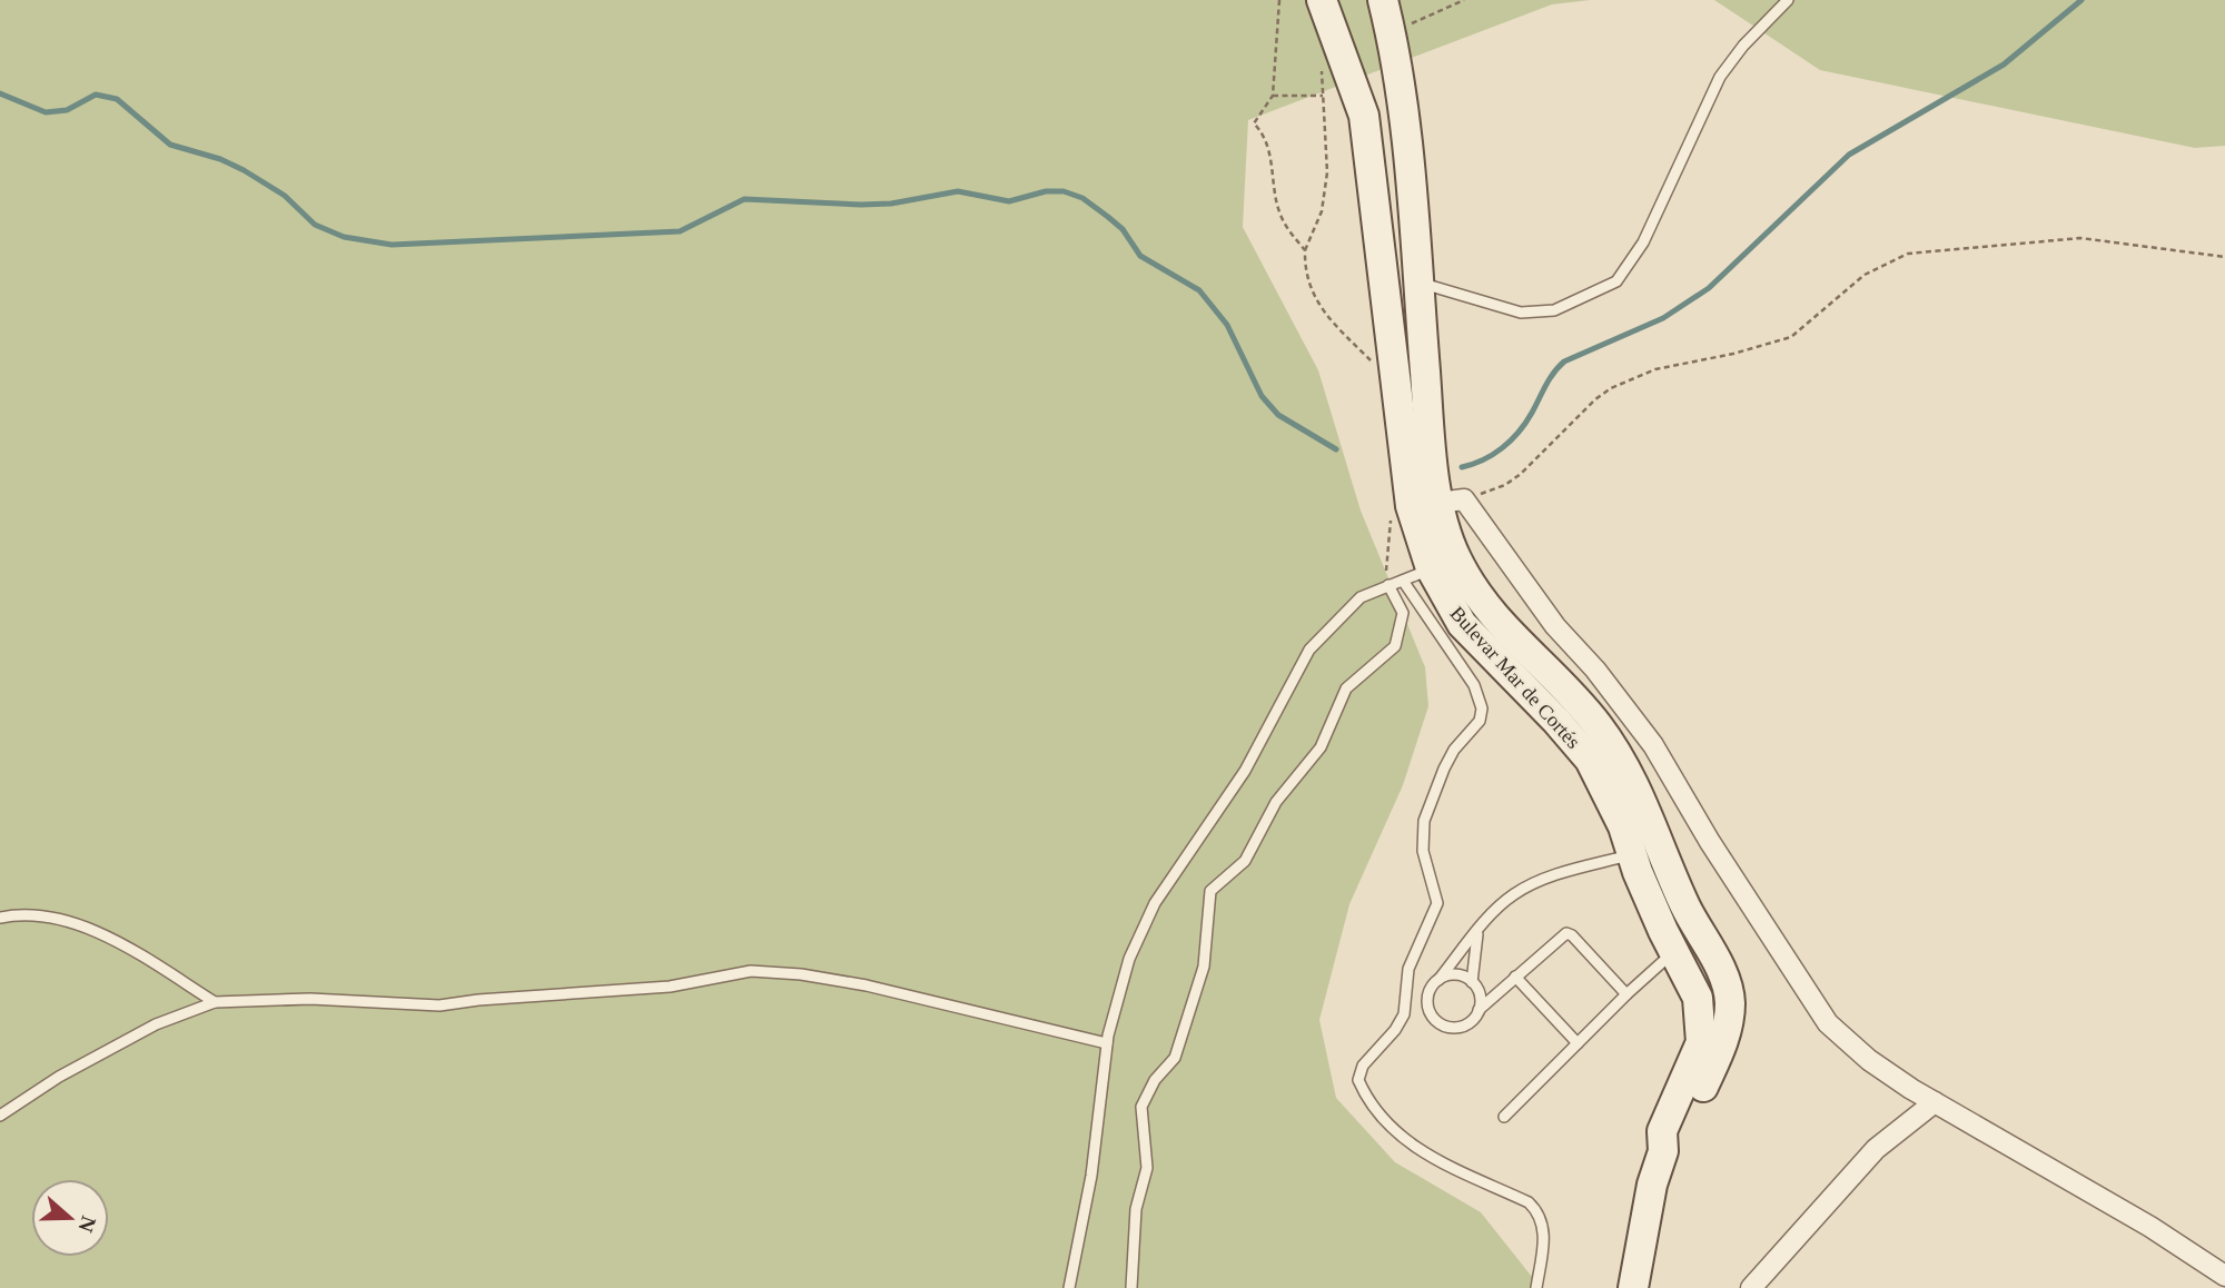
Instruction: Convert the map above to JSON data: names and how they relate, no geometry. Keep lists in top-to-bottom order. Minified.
{"streets":{"street":["Bulevar Mar de Cortés"]},"north":"right"}
